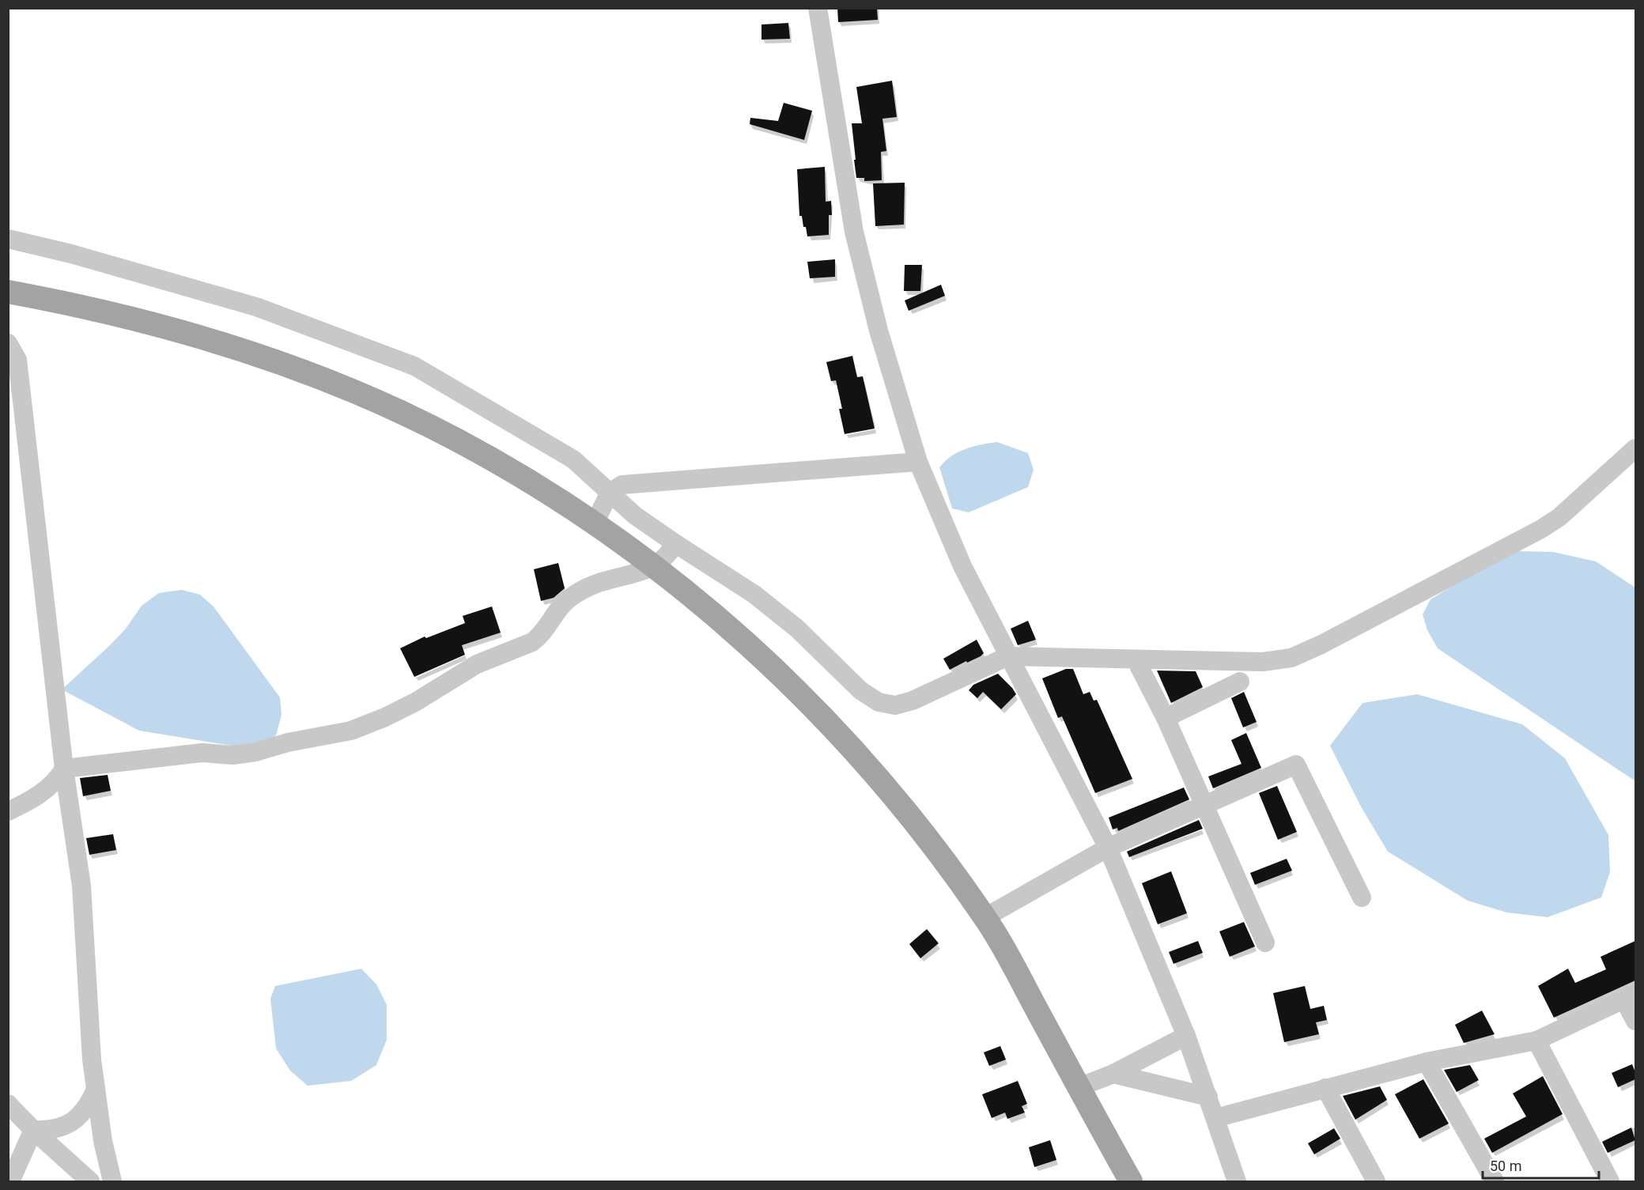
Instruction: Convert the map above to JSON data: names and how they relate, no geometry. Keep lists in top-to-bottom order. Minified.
{"scale_bar":"50 m"}
